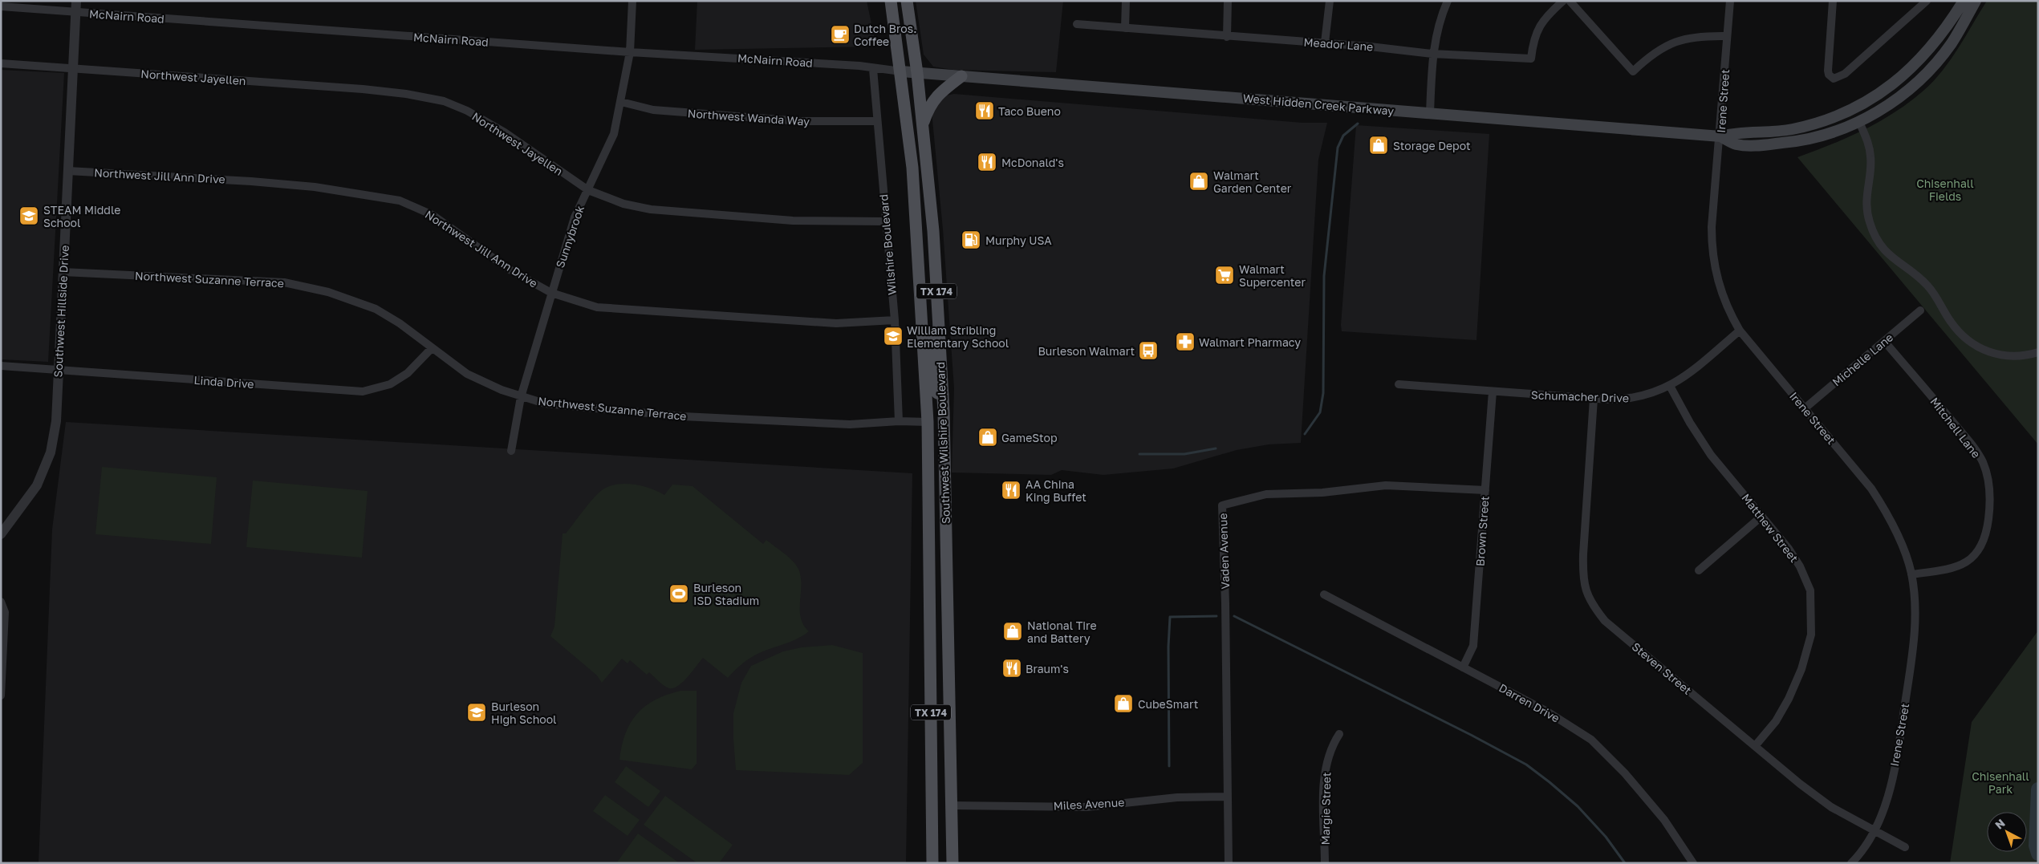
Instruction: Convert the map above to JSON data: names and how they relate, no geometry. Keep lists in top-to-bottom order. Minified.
{"streets":{"main road":["West Hidden Creek Parkway","TX 174","Southwest Wilshire Boulevard"],"street":["McNairn Road","Meador Lane","Northwest Jayellen","Irene Street","Northwest Wanda Way","Northwest Jill Ann Drive","Sunnybrook","Wilshire Boulevard","Northwest Suzanne Terrace","Southwest Hillside Drive","Michelle Lane","Linda Drive","Schumacher Drive","Mitchell Lane","Matthew Street","Brown Street","Vaden Avenue","Steven Street","Darren Drive","Miles Avenue","Margie Street"]},"crossings":[["McNairn Road","West Hidden Creek Parkway"],["McNairn Road","Sunnybrook"],["McNairn Road","Wilshire Boulevard"],["McNairn Road","Southwest Hillside Drive"],["McNairn Road","Southwest Wilshire Boulevard"],["Northwest Jayellen","Sunnybrook"],["Northwest Jayellen","Wilshire Boulevard"],["Northwest Jayellen","Southwest Hillside Drive"],["Irene Street","West Hidden Creek Parkway"],["Irene Street","Michelle Lane"],["Irene Street","Schumacher Drive"],["Irene Street","Mitchell Lane"],["Irene Street","Steven Street"],["West Hidden Creek Parkway","Southwest Wilshire Boulevard"],["Northwest Wanda Way","Sunnybrook"],["Northwest Wanda Way","Wilshire Boulevard"],["Northwest Jill Ann Drive","Sunnybrook"],["Northwest Jill Ann Drive","Wilshire Boulevard"],["Northwest Jill Ann Drive","Southwest Hillside Drive"],["Sunnybrook","Northwest Suzanne Terrace"],["Wilshire Boulevard","Northwest Suzanne Terrace"],["Northwest Suzanne Terrace","Southwest Hillside Drive"],["Northwest Suzanne Terrace","Linda Drive"],["Northwest Suzanne Terrace","Southwest Wilshire Boulevard"],["Southwest Hillside Drive","Linda Drive"],["Michelle Lane","Mitchell Lane"],["Schumacher Drive","Matthew Street"],["Schumacher Drive","Brown Street"],["Schumacher Drive","Steven Street"],["Southwest Wilshire Boulevard","Miles Avenue"],["Matthew Street","Steven Street"],["Brown Street","Vaden Avenue"],["Brown Street","Darren Drive"],["Vaden Avenue","Miles Avenue"]],"parks":["Chisenhall Fields","Chisenhall Park"],"places":{"cafe":["Dutch Bros. Coffee"],"restaurant":["Taco Bueno","McDonald's","AA China King Buffet","Braum's"],"shop":["Storage Depot","Walmart Garden Center","GameStop","National Tire and Battery","CubeSmart"],"school or university":["STEAM Middle School","William Stribling Elementary School","Burleson High School"],"fuel station":["Murphy USA"],"supermarket":["Walmart Supercenter"],"pharmacy":["Walmart Pharmacy"],"bus stop":["Burleson Walmart"],"sports":["Burleson ISD Stadium"]},"north":"top left"}
